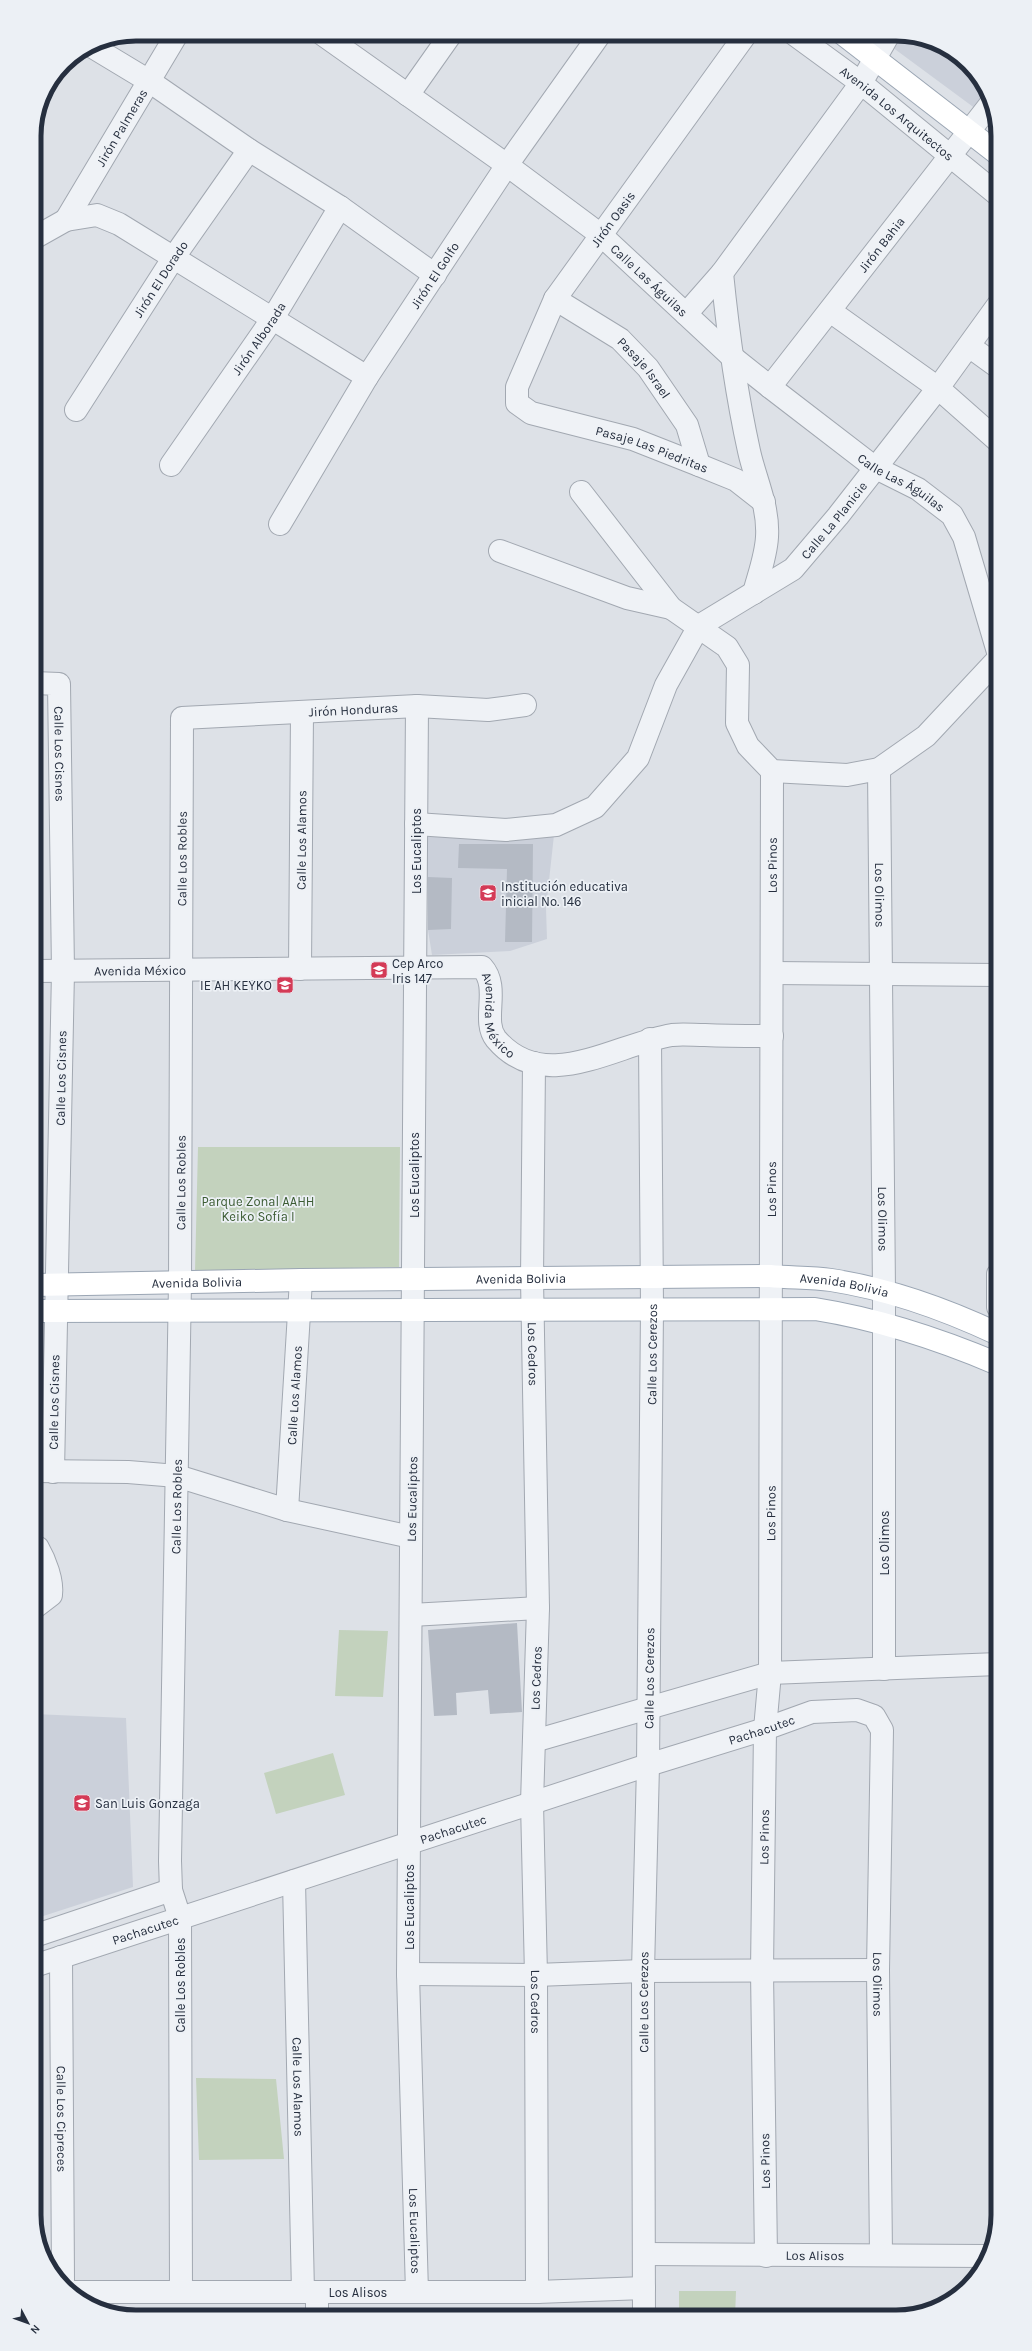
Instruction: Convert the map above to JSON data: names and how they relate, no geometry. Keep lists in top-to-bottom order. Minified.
{"streets":{"main road":["Avenida Bolivia"],"street":["Avenida Los Arquitectos","Jirón Palmeras","Jirón Oasis","Jirón Bahia","Jirón El Golfo","Jirón El Dorado","Calle Las Águilas","Jirón Alborada","Pasaje Israel","Pasaje Las Piedritas","Calle La Planicie","Jirón Honduras","Calle Los Cisnes","Calle Los Alamos","Los Eucaliptos","Calle Los Robles","Los Pinos","Los Olimos","Avenida México","Los Cedros","Calle Los Cerezos","Pachacutec","Calle Los Cipreces","Los Alisos"]},"crossings":[["Avenida Los Arquitectos","Jirón Bahia"],["Jirón Oasis","Calle Las Águilas"],["Jirón Oasis","Pasaje Israel"],["Jirón Oasis","Pasaje Las Piedritas"],["Jirón Bahia","Calle Las Águilas"],["Jirón El Golfo","Calle Las Águilas"],["Calle Las Águilas","Calle La Planicie"],["Pasaje Israel","Pasaje Las Piedritas"],["Jirón Honduras","Calle Los Alamos"],["Jirón Honduras","Los Eucaliptos"],["Jirón Honduras","Calle Los Robles"],["Calle Los Cisnes","Avenida México"],["Calle Los Cisnes","Avenida Bolivia"],["Calle Los Alamos","Avenida México"],["Calle Los Alamos","Avenida Bolivia"],["Calle Los Alamos","Pachacutec"],["Calle Los Alamos","Los Alisos"],["Los Eucaliptos","Avenida México"],["Los Eucaliptos","Avenida Bolivia"],["Los Eucaliptos","Pachacutec"],["Los Eucaliptos","Los Alisos"],["Calle Los Robles","Avenida México"],["Calle Los Robles","Avenida Bolivia"],["Calle Los Robles","Pachacutec"],["Calle Los Robles","Los Alisos"],["Los Pinos","Avenida México"],["Los Pinos","Avenida Bolivia"],["Los Pinos","Pachacutec"],["Los Pinos","Los Alisos"],["Los Olimos","Avenida Bolivia"],["Los Olimos","Pachacutec"],["Los Olimos","Los Alisos"],["Avenida México","Los Cedros"],["Avenida México","Calle Los Cerezos"],["Avenida Bolivia","Los Cedros"],["Avenida Bolivia","Calle Los Cerezos"],["Los Cedros","Pachacutec"],["Los Cedros","Los Alisos"],["Calle Los Cerezos","Pachacutec"],["Calle Los Cerezos","Los Alisos"],["Pachacutec","Calle Los Cipreces"]],"parks":["Parque Zonal AAHH Keiko Sofía I"],"places":{"school or university":["Institución educativa inicial No. 146","Cep Arco Iris 147","IE AH KEYKO","San Luis Gonzaga"]},"north":"bottom right"}
